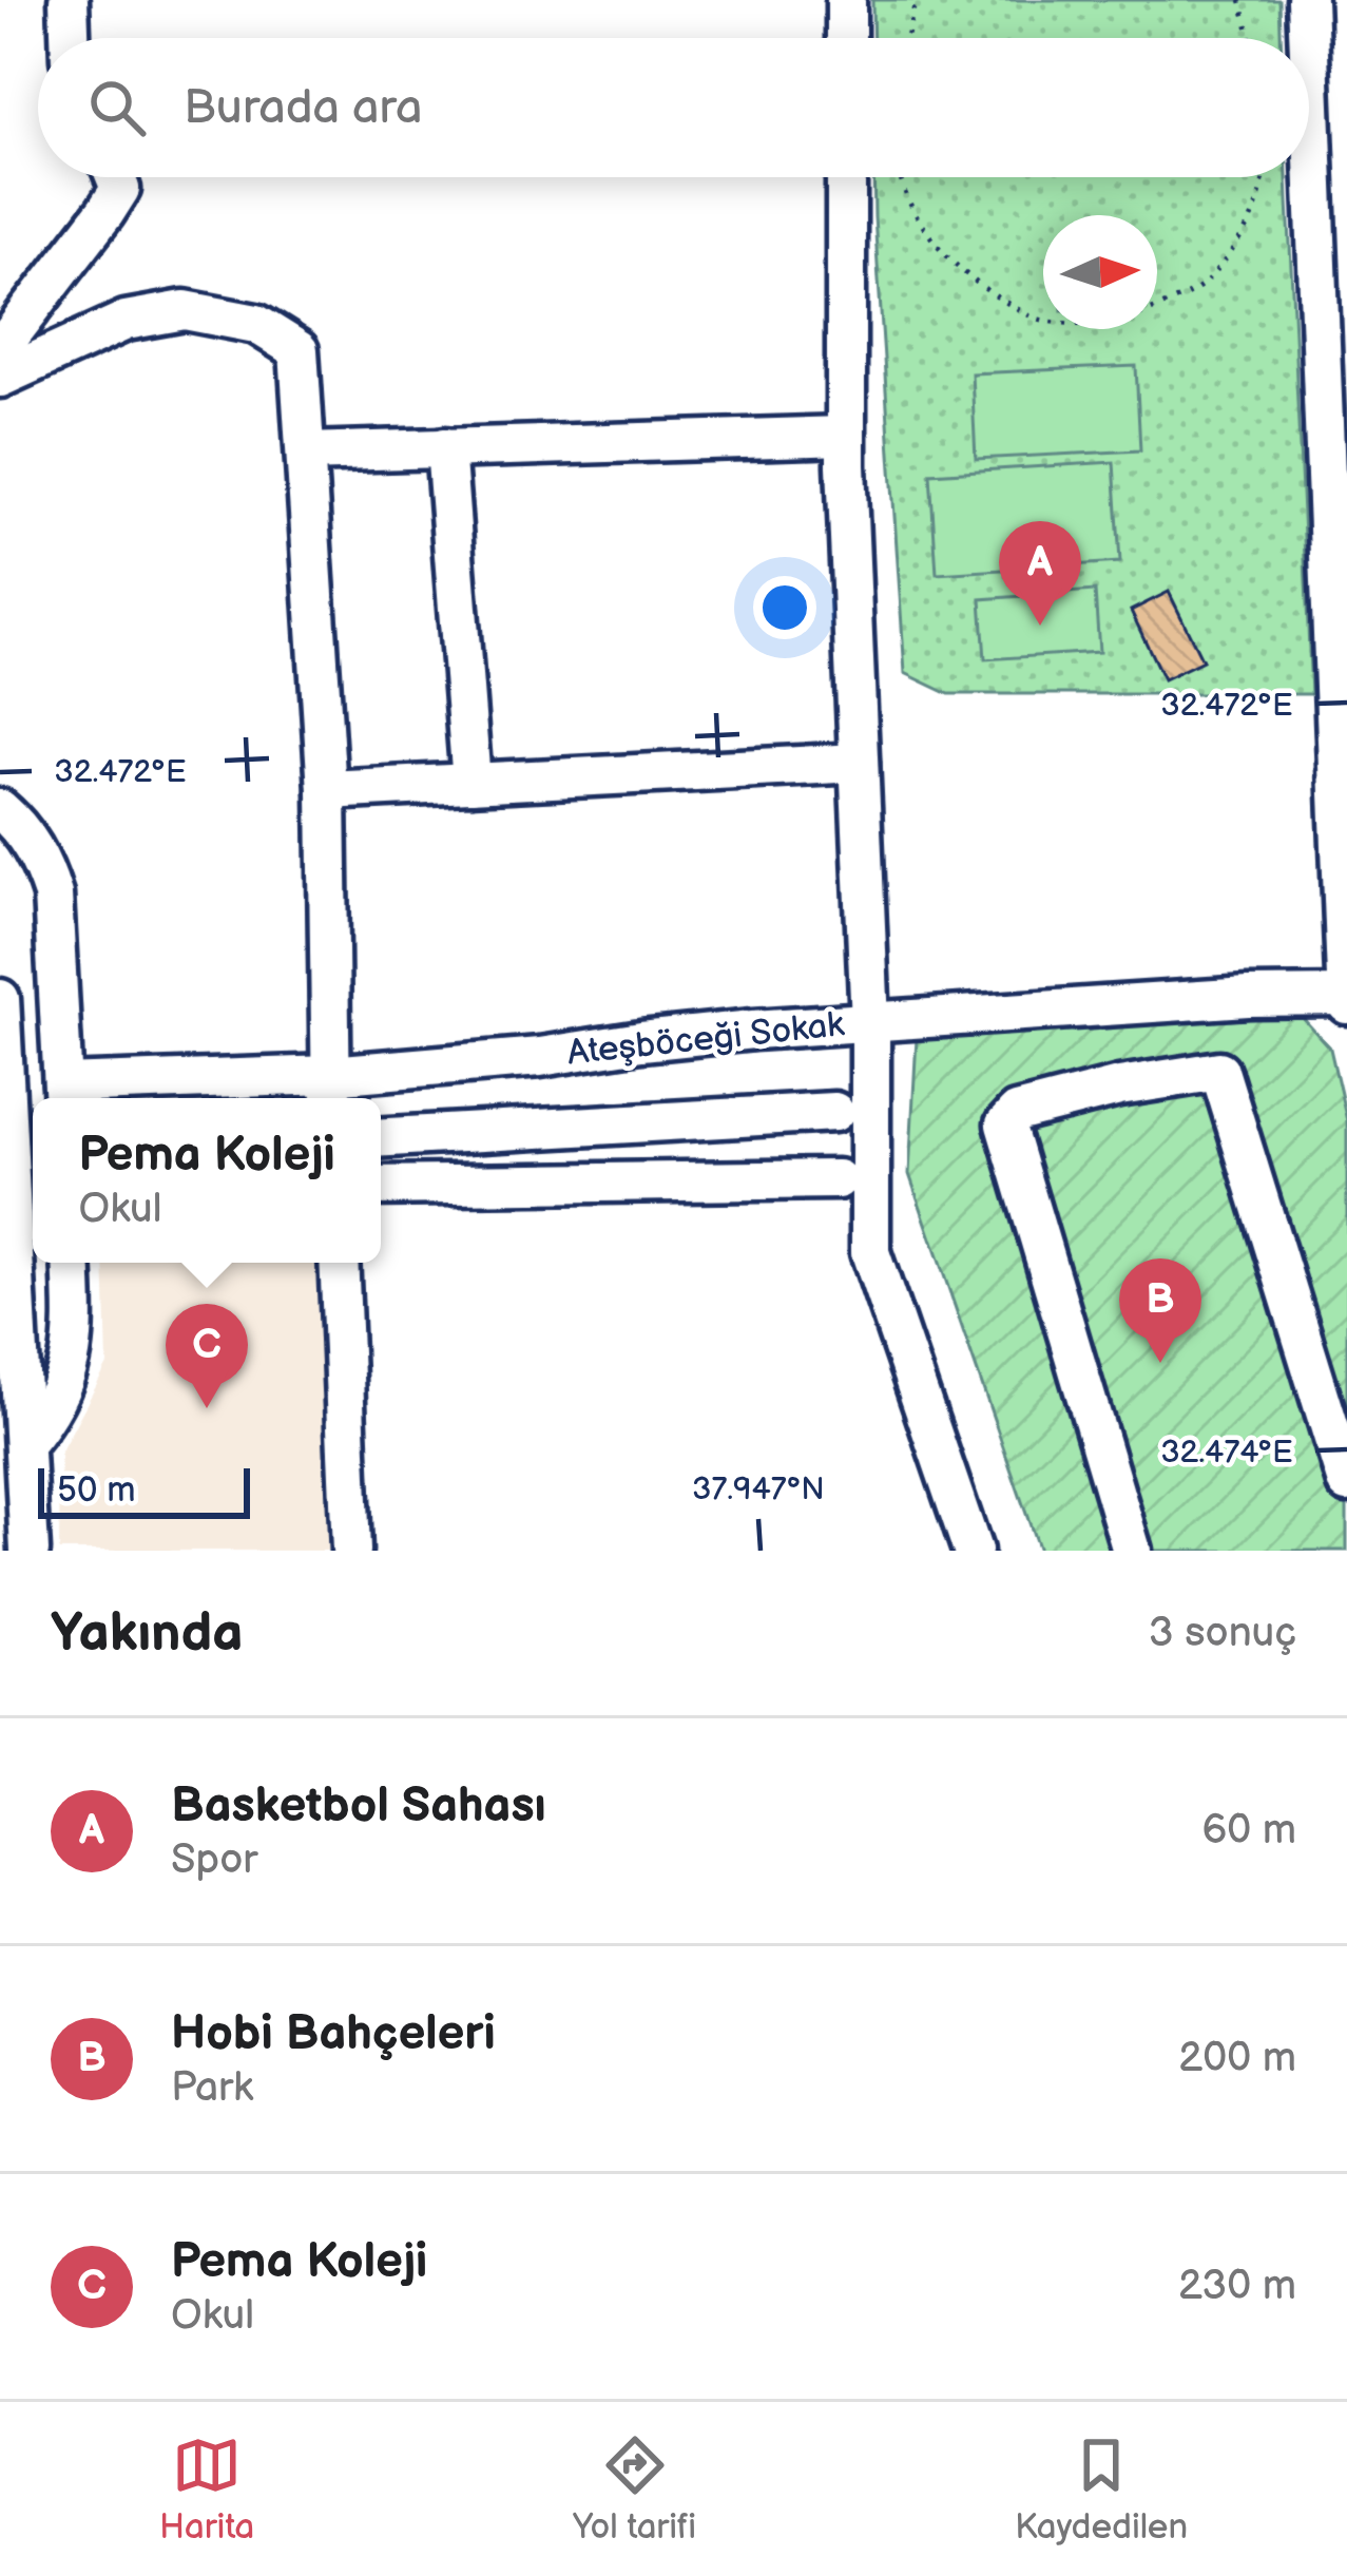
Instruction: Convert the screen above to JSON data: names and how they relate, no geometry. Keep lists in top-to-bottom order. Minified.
{"streets":{"street":["Ateşböceği Sokak"]},"scale_bar":"50 m","north":"right","page":{"search":"Burada ara","pins":["A","B","C"],"popup":["Pema Koleji","Okul"],"scale":"50 m","heading":["Yakında","3 sonuç"],"list":[{"mark":"A","name":"Basketbol Sahası","note":"Spor","value":"60 m"},{"mark":"B","name":"Hobi Bahçeleri","note":"Park","value":"200 m"},{"mark":"C","name":"Pema Koleji","note":"Okul","value":"230 m"}],"nav":["Harita","Yol tarifi","Kaydedilen"]},"coordinates":["32.472°E","32.474°E","37.947°N"]}
